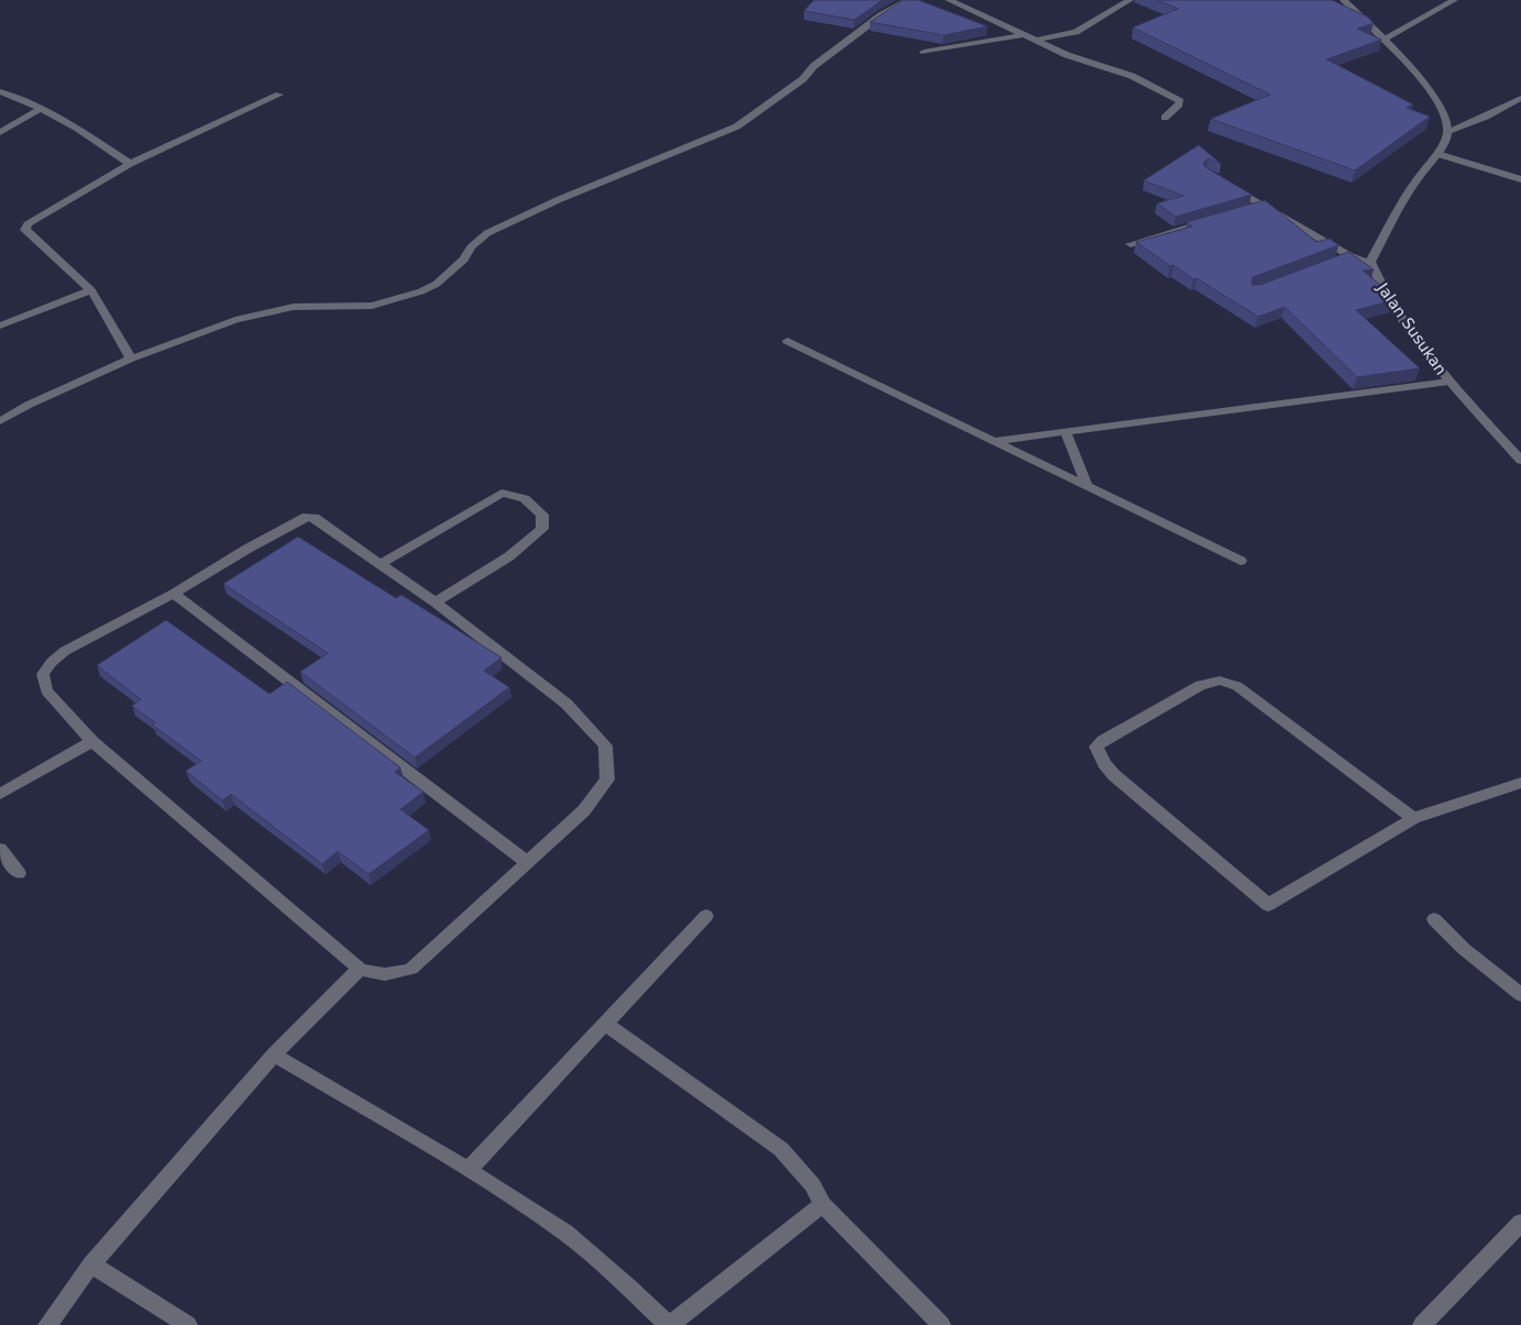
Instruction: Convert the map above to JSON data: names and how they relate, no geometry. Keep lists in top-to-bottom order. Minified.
{"streets":{"street":["Jalan Susukan"]}}
